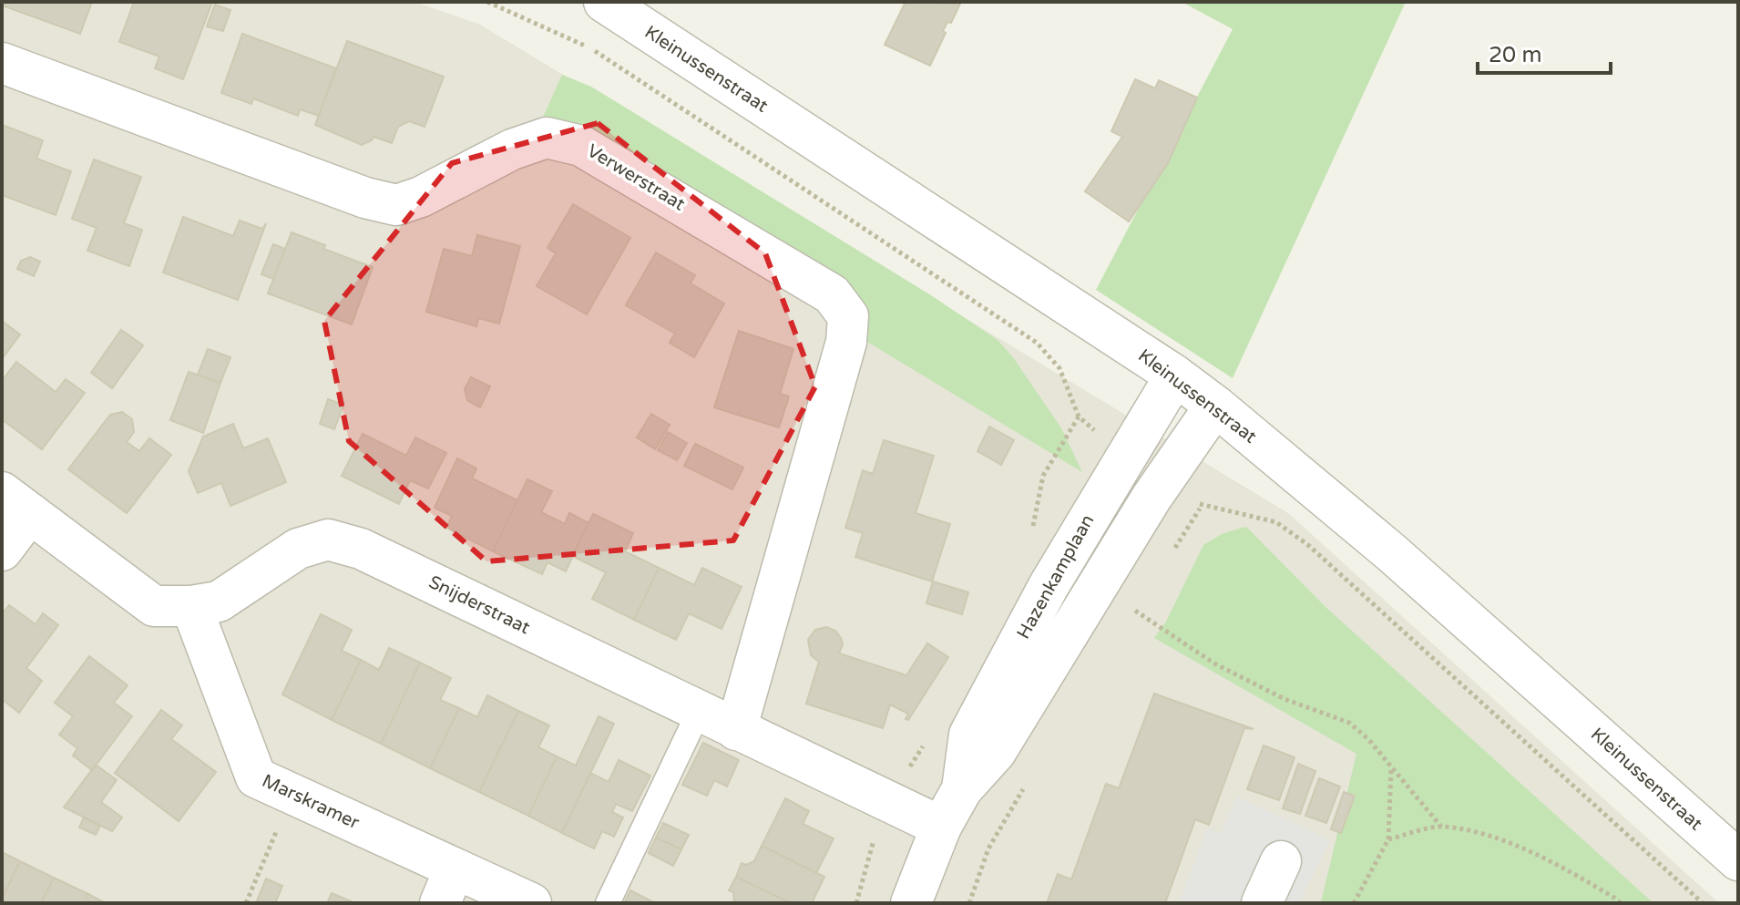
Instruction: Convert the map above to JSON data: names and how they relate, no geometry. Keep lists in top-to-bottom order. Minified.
{"streets":{"street":["Kleinussenstraat","Verwerstraat","Hazenkamplaan","Snijderstraat","Marskramer"]},"crossings":[["Kleinussenstraat","Hazenkamplaan"],["Verwerstraat","Snijderstraat"],["Hazenkamplaan","Snijderstraat"],["Snijderstraat","Marskramer"]],"scale_bar":"20 m"}
